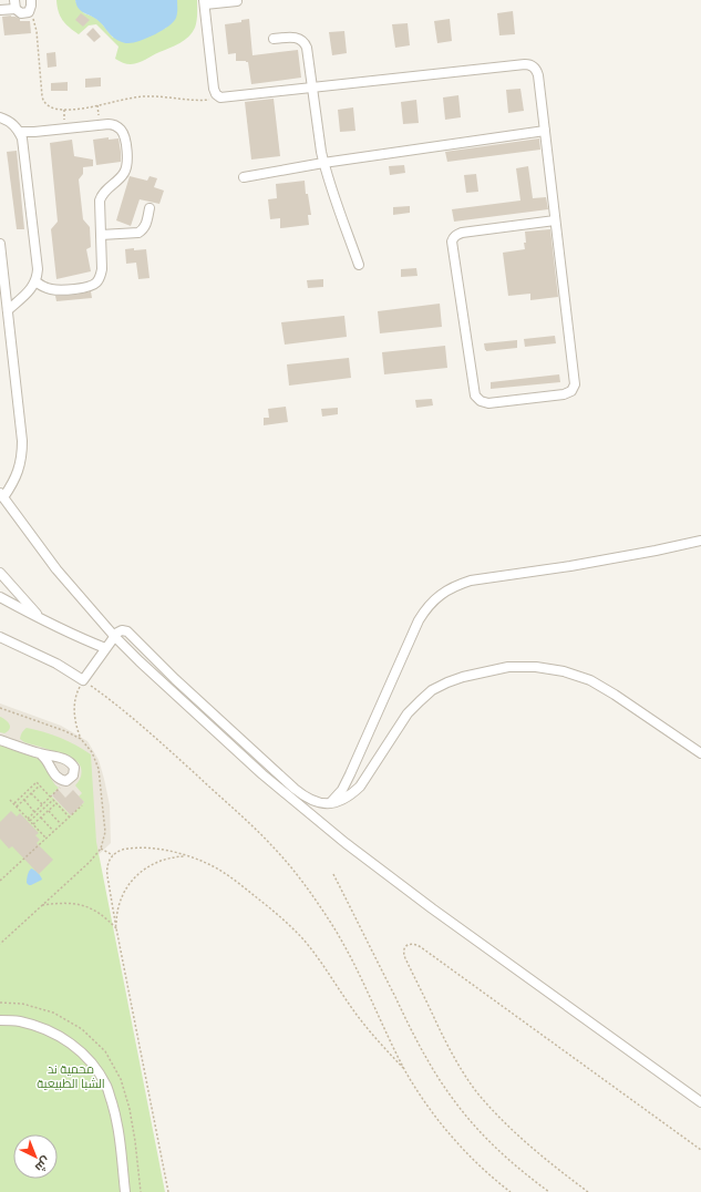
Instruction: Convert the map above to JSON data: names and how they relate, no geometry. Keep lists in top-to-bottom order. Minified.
{"parks":["محمية ند الشبا الطبيعية"],"north":"bottom right"}
